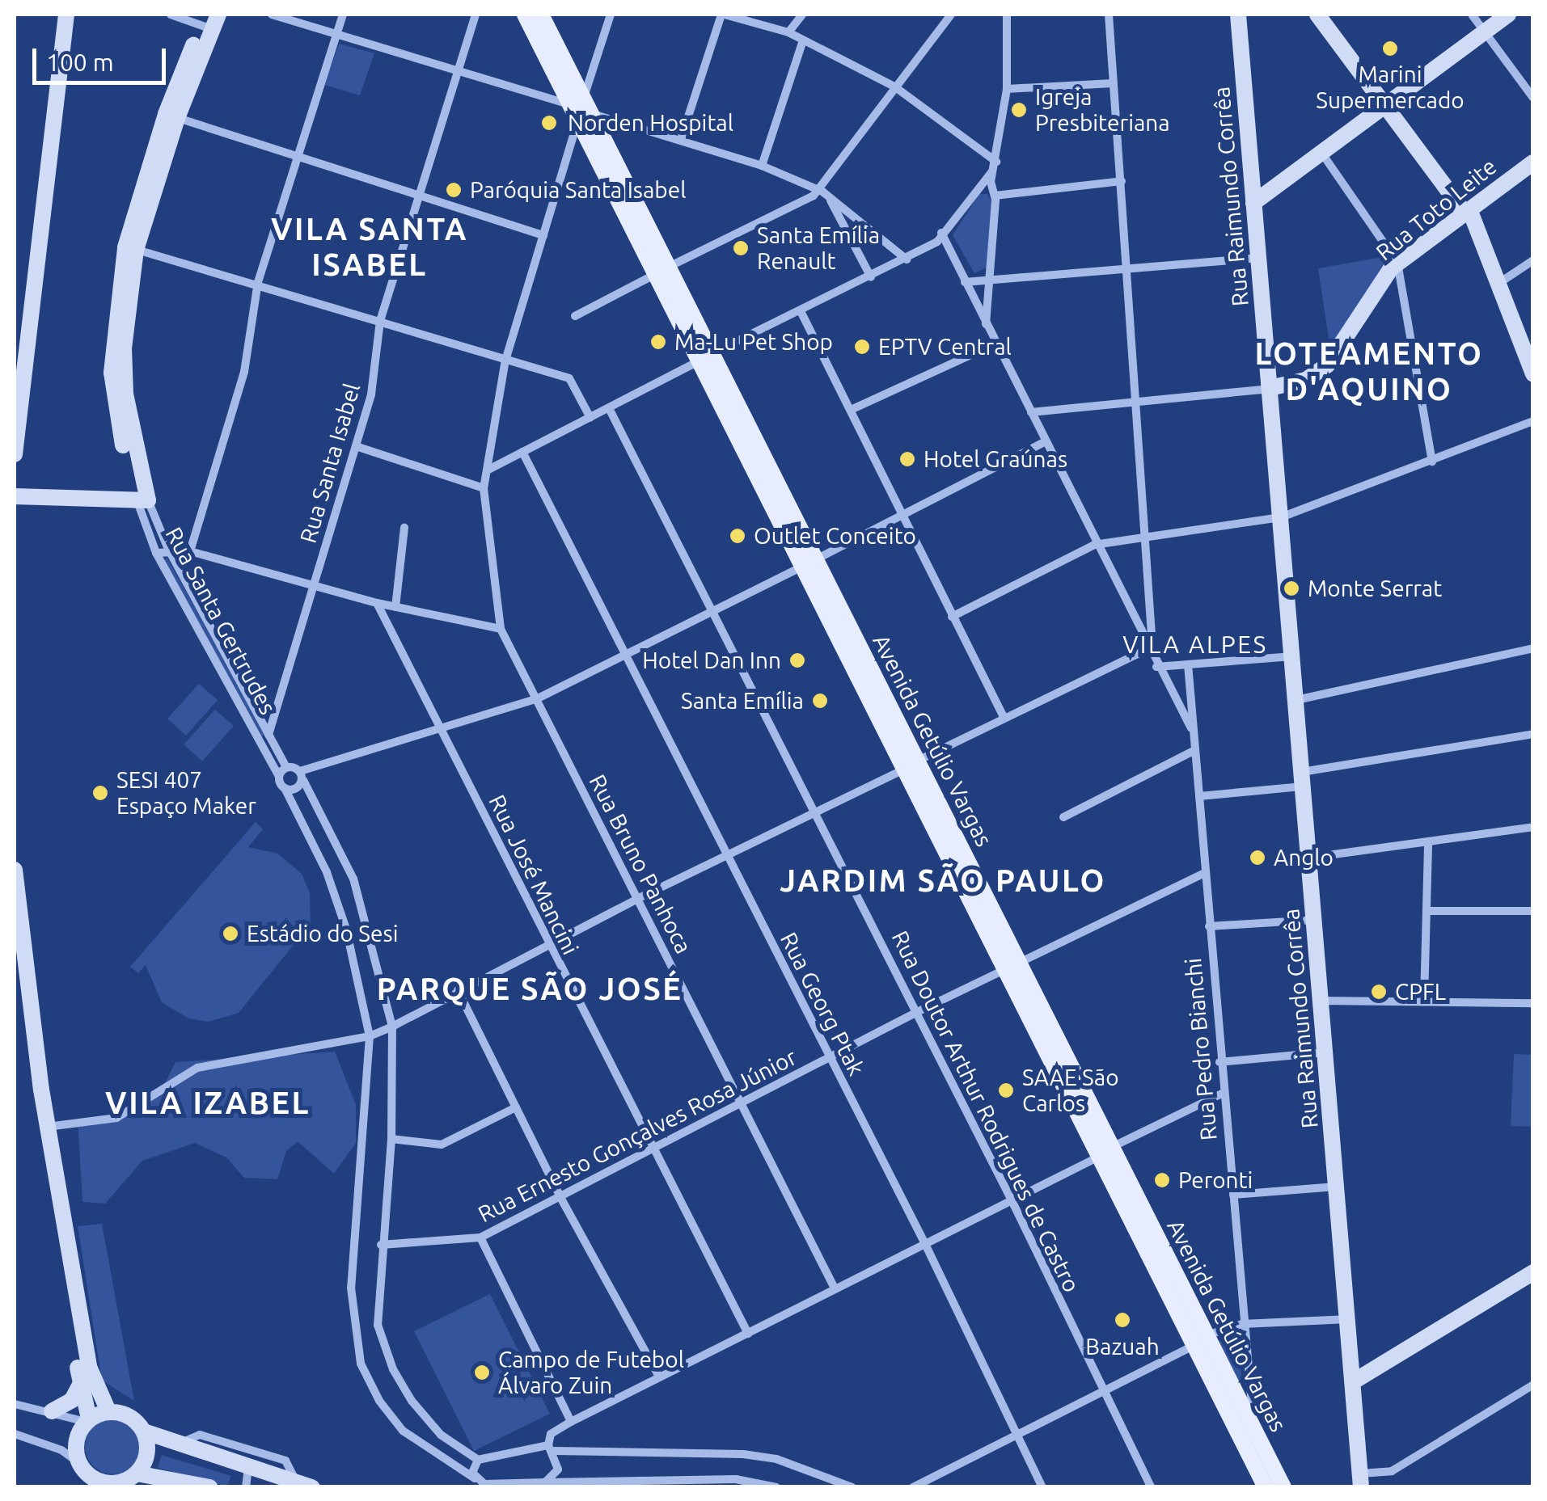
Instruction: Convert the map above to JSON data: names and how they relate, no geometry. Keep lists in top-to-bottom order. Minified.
{"streets":{"main road":["Avenida Getúlio Vargas"],"street":["Rua Raimundo Corrêa","Rua Toto Leite","Rua Santa Isabel","Rua Santa Gertrudes","Rua Bruno Panhoca","Rua José Mancini","Rua Georg Ptak","Rua Pedro Bianchi","Rua Doutor Arthur Rodrigues de Castro","Rua Ernesto Gonçalves Rosa Júnior"]},"crossings":[["Rua Raimundo Corrêa","Rua Toto Leite"],["Rua Santa Isabel","Rua Santa Gertrudes"],["Avenida Getúlio Vargas","Rua Pedro Bianchi"],["Avenida Getúlio Vargas","Rua Ernesto Gonçalves Rosa Júnior"],["Rua Bruno Panhoca","Rua Ernesto Gonçalves Rosa Júnior"],["Rua José Mancini","Rua Ernesto Gonçalves Rosa Júnior"],["Rua Georg Ptak","Rua Ernesto Gonçalves Rosa Júnior"],["Rua Pedro Bianchi","Rua Ernesto Gonçalves Rosa Júnior"],["Rua Doutor Arthur Rodrigues de Castro","Rua Ernesto Gonçalves Rosa Júnior"]],"districts":["VILA SANTA ISABEL","LOTEAMENTO D'AQUINO","VILA ALPES","JARDIM SÃO PAULO","PARQUE SÃO JOSÉ","VILA IZABEL"],"places":["Marini Supermercado","Igreja Presbiteriana","Norden Hospital","Paróquia Santa Isabel","Santa Emília Renault","Ma-Lu Pet Shop","EPTV Central","Hotel Graúnas","Outlet Conceito","Monte Serrat","Hotel Dan Inn","Santa Emília","SESI 407 Espaço Maker","Anglo","Estádio do Sesi","CPFL","SAAE São Carlos","Peronti","Bazuah","Campo de Futebol Álvaro Zuin"],"scale_bar":"100 m"}
